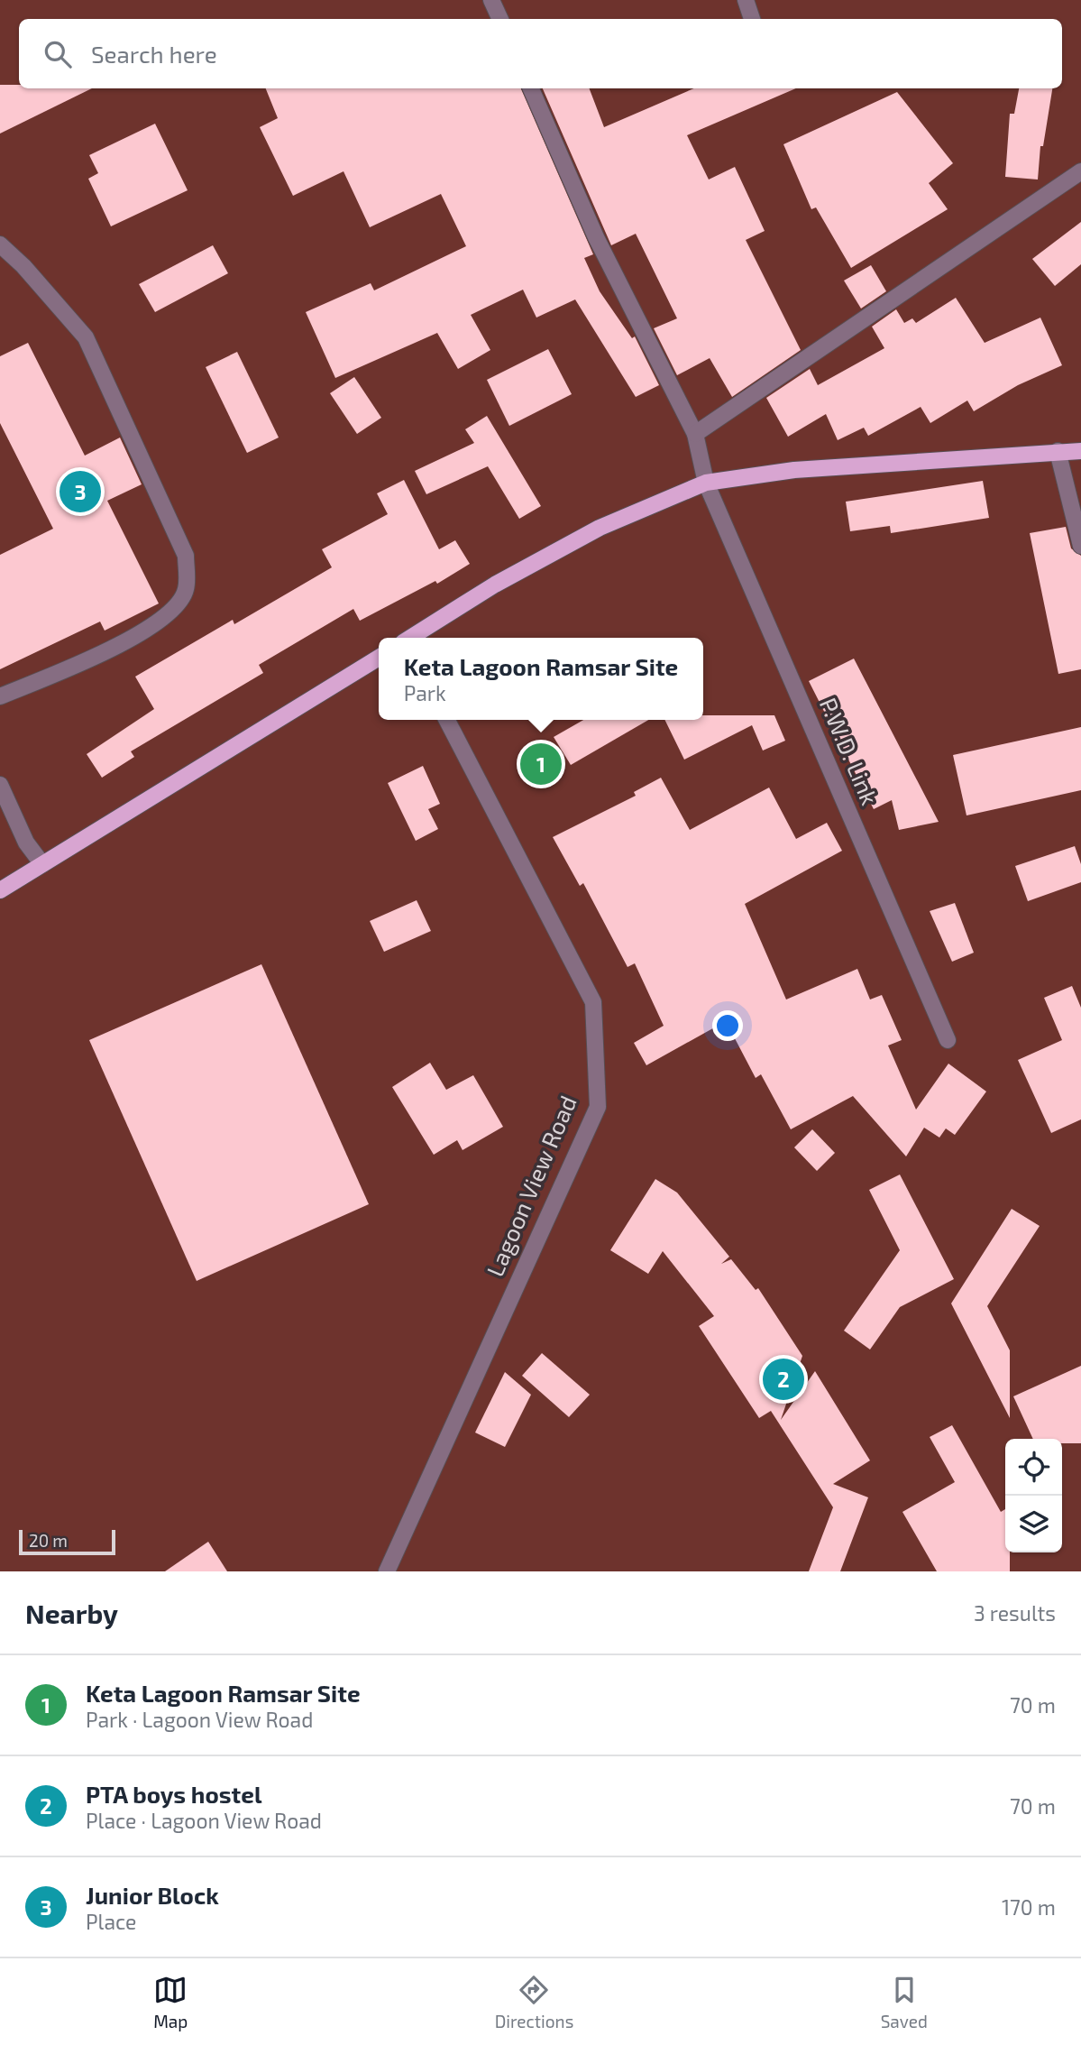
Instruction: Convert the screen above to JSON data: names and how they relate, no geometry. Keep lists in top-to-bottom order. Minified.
{"streets":{"street":["P.W.D. Link","Lagoon View Road"]},"scale_bar":"20 m","page":{"search":"Search here","pins":["3","1","2"],"popup":["Keta Lagoon Ramsar Site","Park"],"scale":"20 m","heading":["Nearby","3 results"],"list":[{"mark":"1","name":"Keta Lagoon Ramsar Site","note":"Park · Lagoon View Road","value":"70 m"},{"mark":"2","name":"PTA boys hostel","note":"Place · Lagoon View Road","value":"70 m"},{"mark":"3","name":"Junior Block","note":"Place","value":"170 m"}],"nav":["Map","Directions","Saved"]}}
